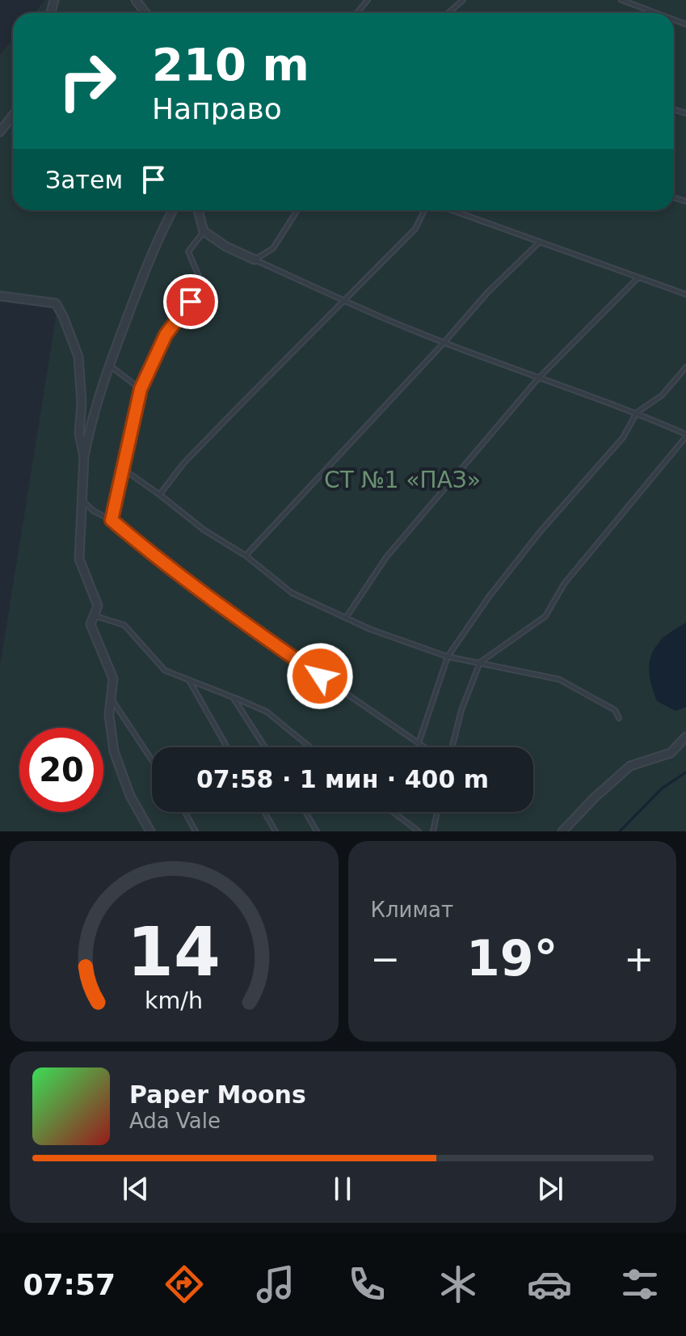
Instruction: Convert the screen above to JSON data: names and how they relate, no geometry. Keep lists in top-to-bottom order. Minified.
{"parks":["СТ №1 «ПАЗ»"],"page":{"turn":["210 m","Направо"],"then":"Затем","limit":"20","trip":"07:58 · 1 мин · 400 m","tile":"Климат","heat":["−","19°","+"],"song":["Paper Moons","Ada Vale"],"tabs":"07:57","gauge":["14","km/h"]}}
